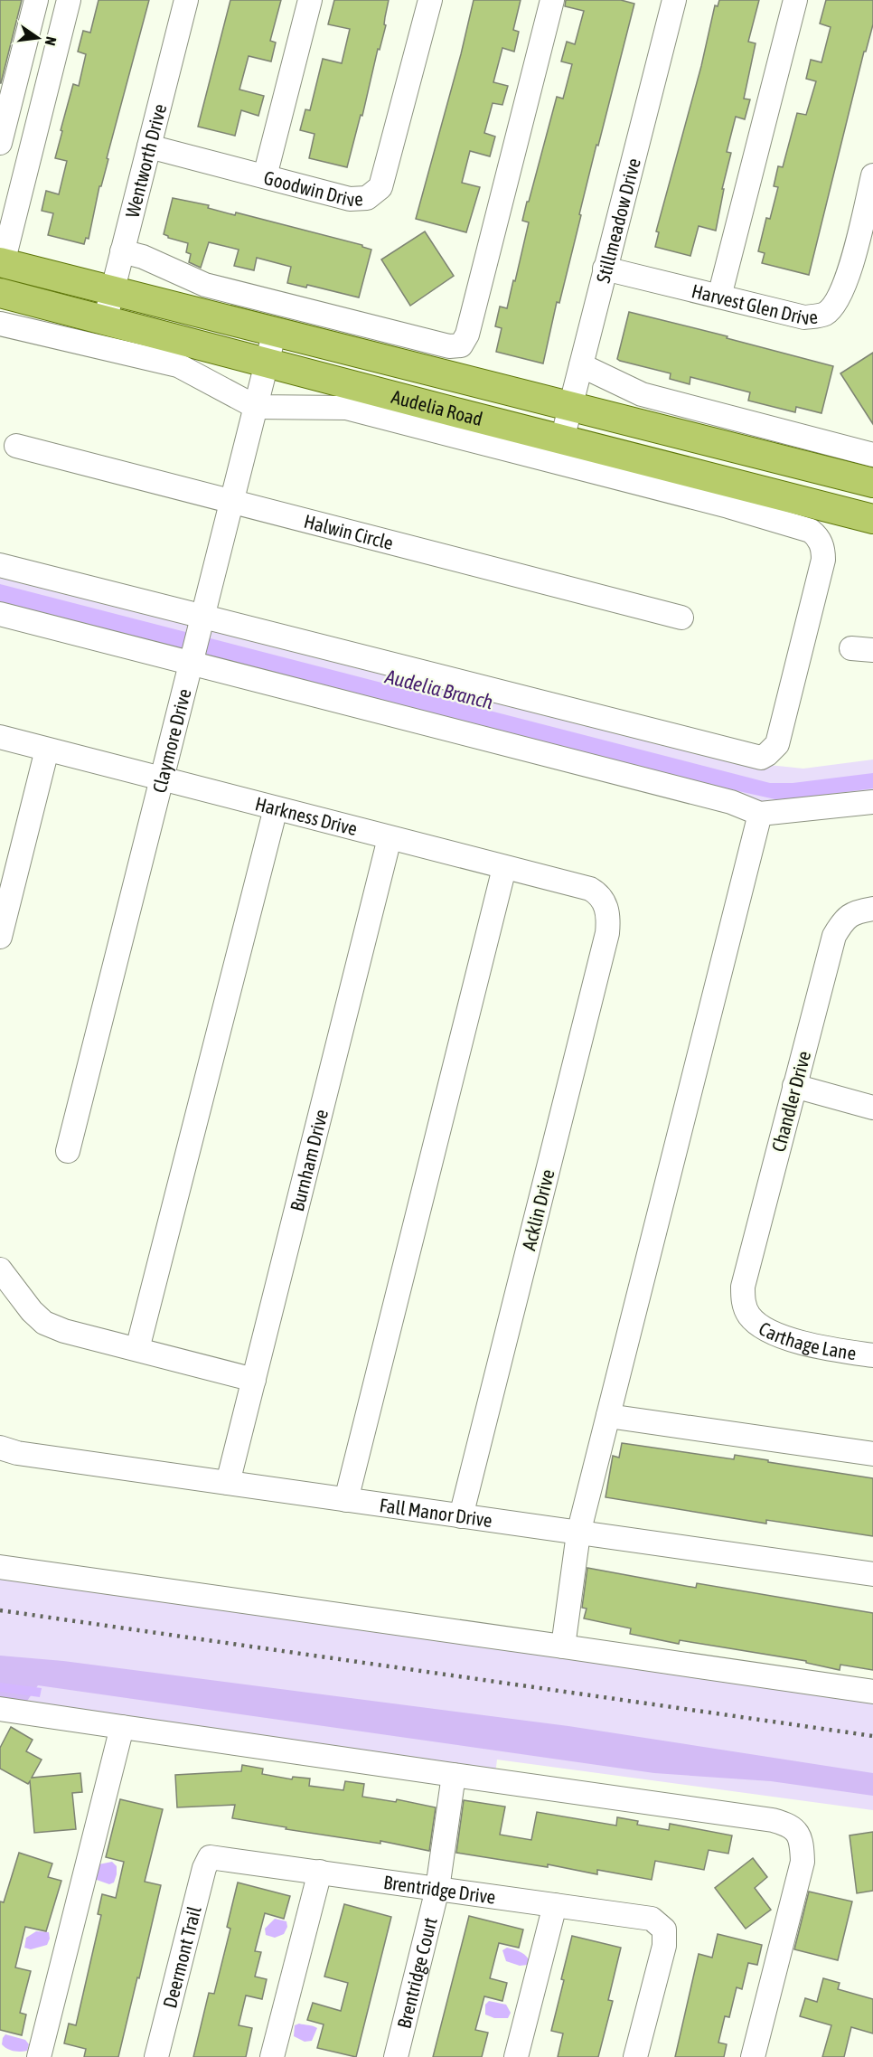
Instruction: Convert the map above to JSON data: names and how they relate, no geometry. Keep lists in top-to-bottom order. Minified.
{"streets":{"main road":["Audelia Road"],"street":["Wentworth Drive","Goodwin Drive","Stillmeadow Drive","Harvest Glen Drive","Halwin Circle","Claymore Drive","Harkness Drive","Chandler Drive","Burnham Drive","Acklin Drive","Carthage Lane","Fall Manor Drive","Brentridge Drive","Deermont Trail","Brentridge Court"]},"crossings":[["Wentworth Drive","Goodwin Drive"],["Wentworth Drive","Audelia Road"],["Stillmeadow Drive","Harvest Glen Drive"],["Stillmeadow Drive","Audelia Road"],["Audelia Road","Claymore Drive"],["Halwin Circle","Claymore Drive"],["Claymore Drive","Harkness Drive"],["Harkness Drive","Burnham Drive"],["Harkness Drive","Acklin Drive"],["Chandler Drive","Carthage Lane"],["Burnham Drive","Fall Manor Drive"],["Acklin Drive","Fall Manor Drive"],["Brentridge Drive","Deermont Trail"],["Brentridge Drive","Brentridge Court"]],"water":["Audelia Branch"],"north":"right"}
